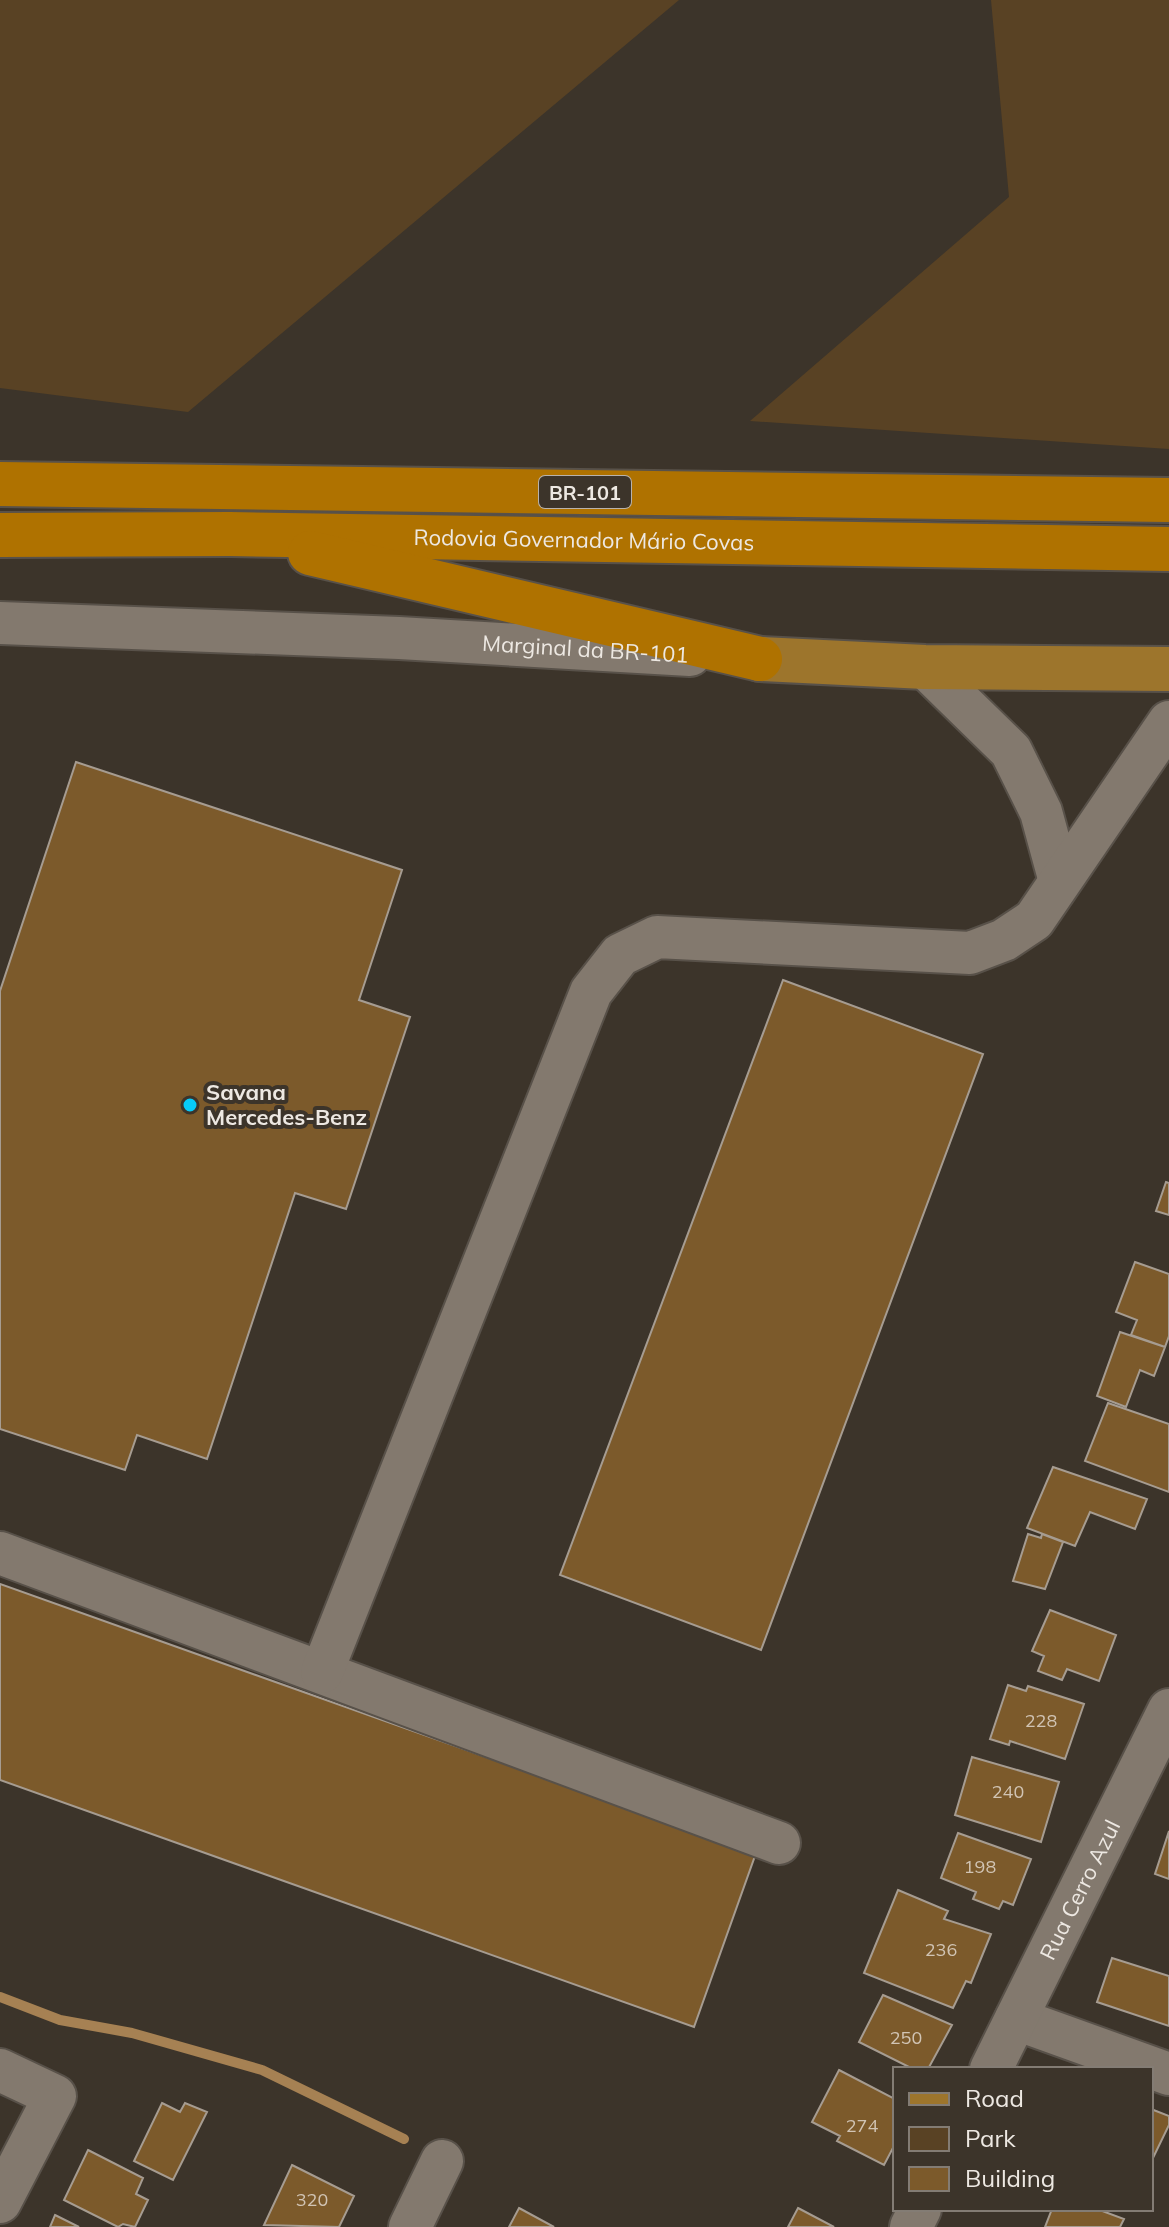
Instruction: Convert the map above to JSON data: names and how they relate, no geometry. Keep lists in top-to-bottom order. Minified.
{"streets":{"highway":["BR-101","Rodovia Governador Mário Covas"],"main road":["Marginal da BR-101"],"street":["Rua Cerro Azul"]},"places":["Savana Mercedes-Benz"],"house_numbers":["228","240","198","236","250","274","320"],"legend":["Road","Park","Building"]}
